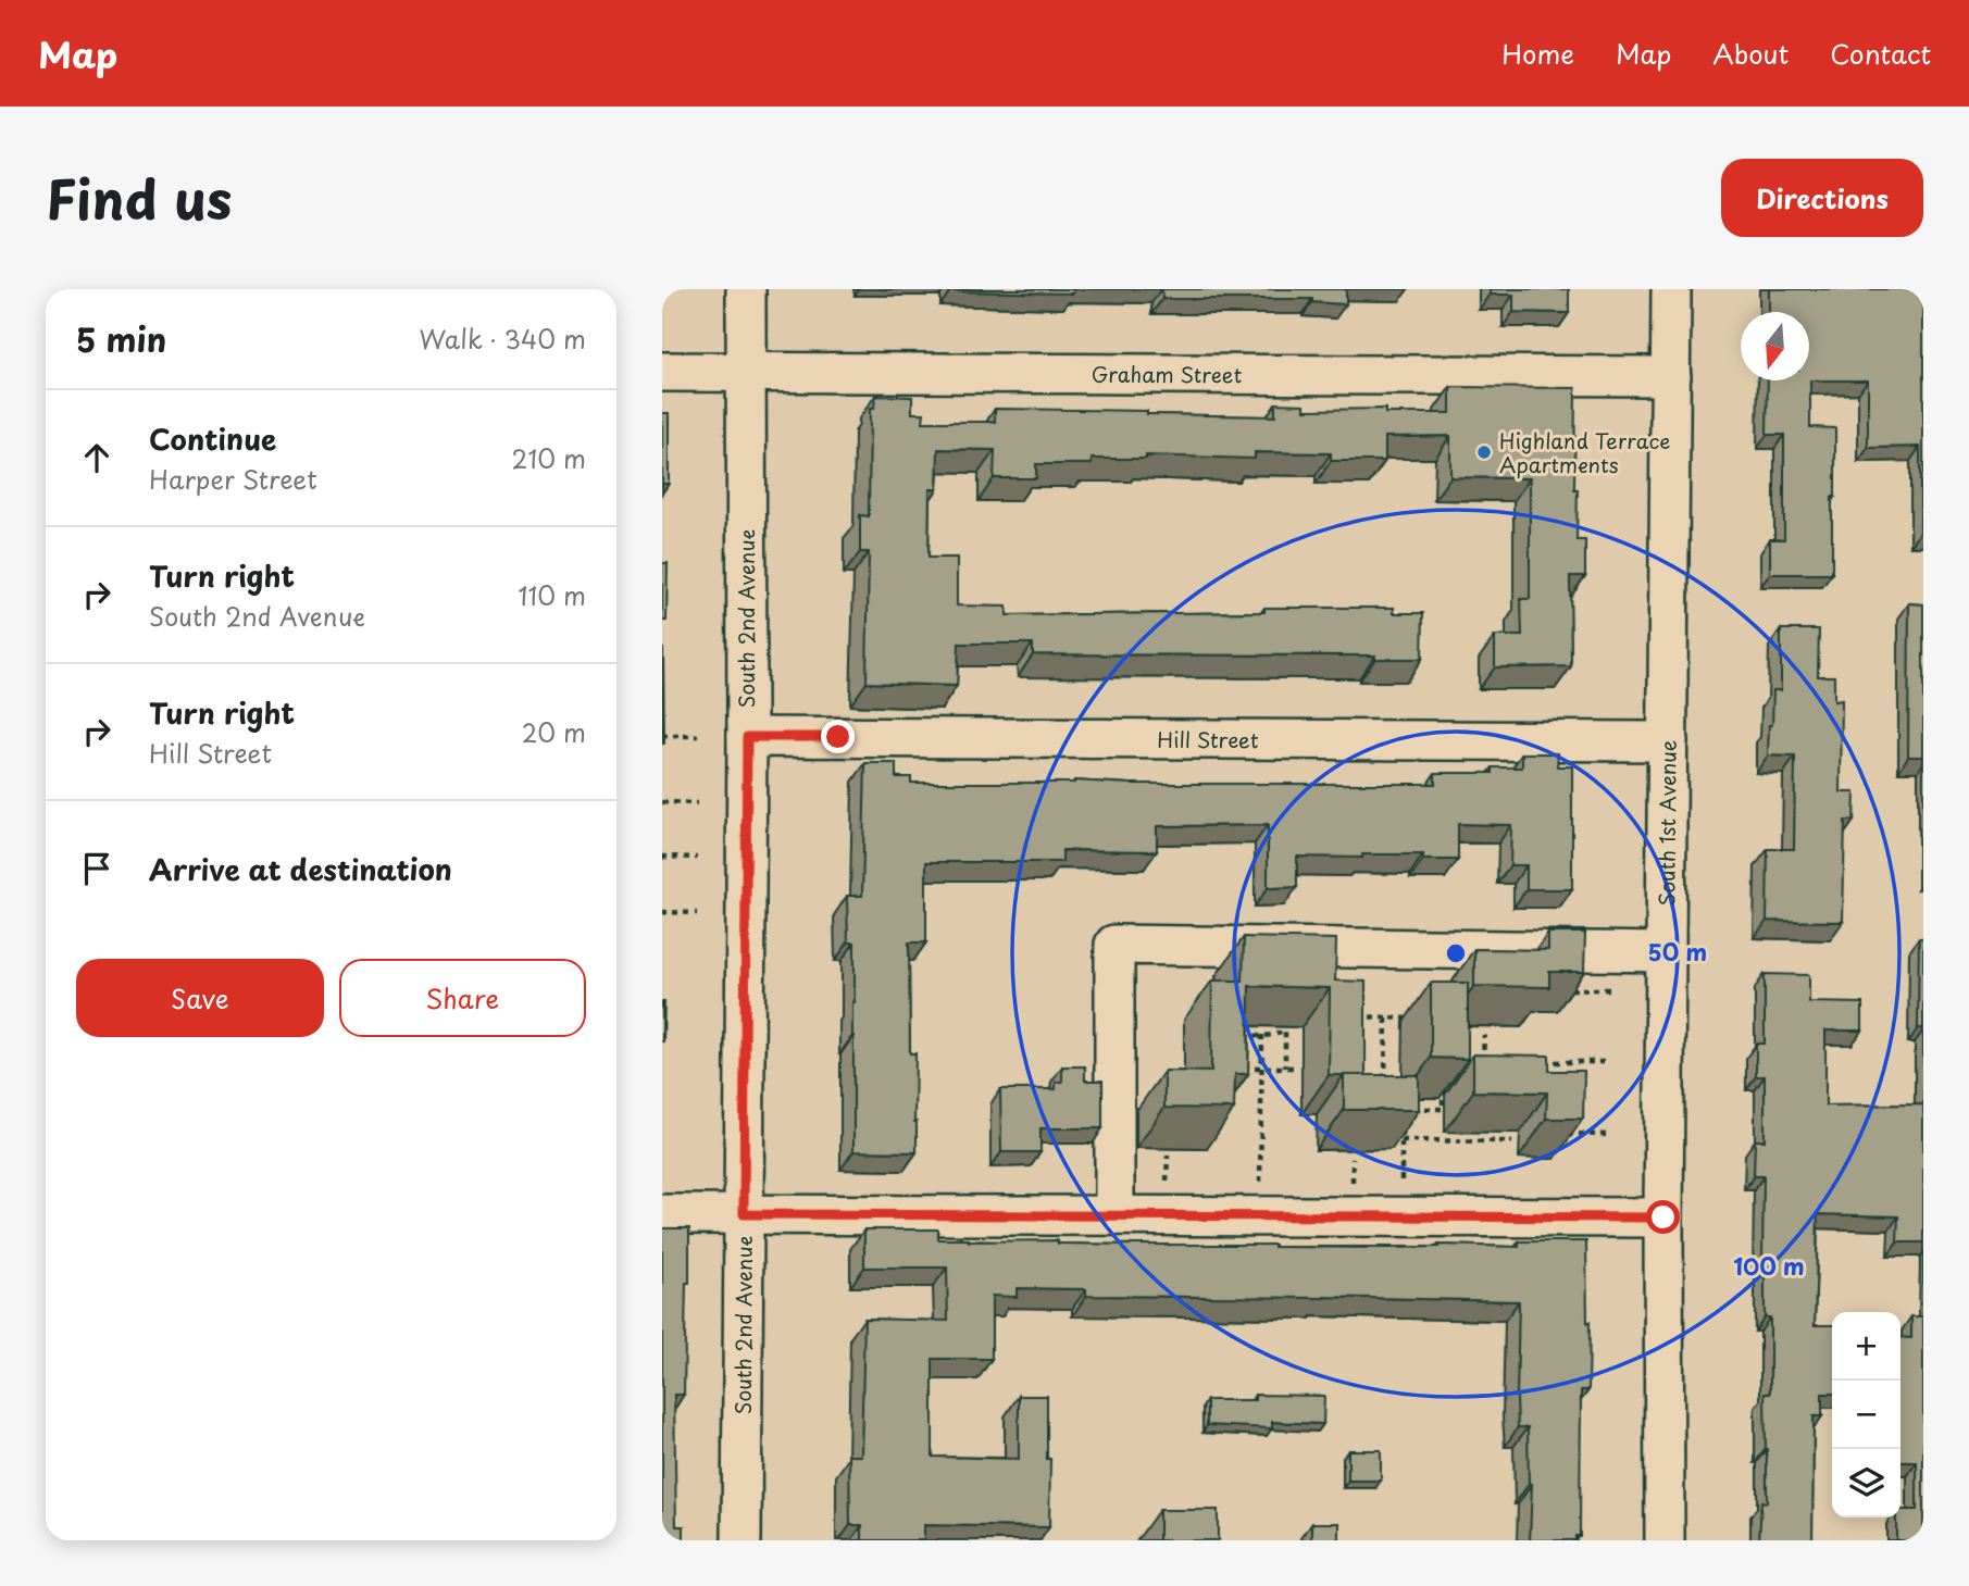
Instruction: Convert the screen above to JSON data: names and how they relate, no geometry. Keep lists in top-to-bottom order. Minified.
{"streets":{"street":["Graham Street","South 2nd Avenue","Hill Street","South 1st Avenue"]},"crossings":[["Graham Street","South 2nd Avenue"],["Graham Street","South 1st Avenue"],["South 2nd Avenue","Hill Street"],["Hill Street","South 1st Avenue"]],"places":["Highland Terrace Apartments"],"north":"bottom","page":{"header":"Map","nav":["Home","Map","About","Contact"],"title":"Find us","buttons":["Directions",["Save","Share"]],"heading":["5 min","Walk · 340 m"],"list":[["Continue","Harper Street","210 m"],["Turn right","South 2nd Avenue","110 m"],["Turn right","Hill Street","20 m"],"Arrive at destination"],"map_buttons":["+","−"]},"rings":["50 m","100 m"]}
